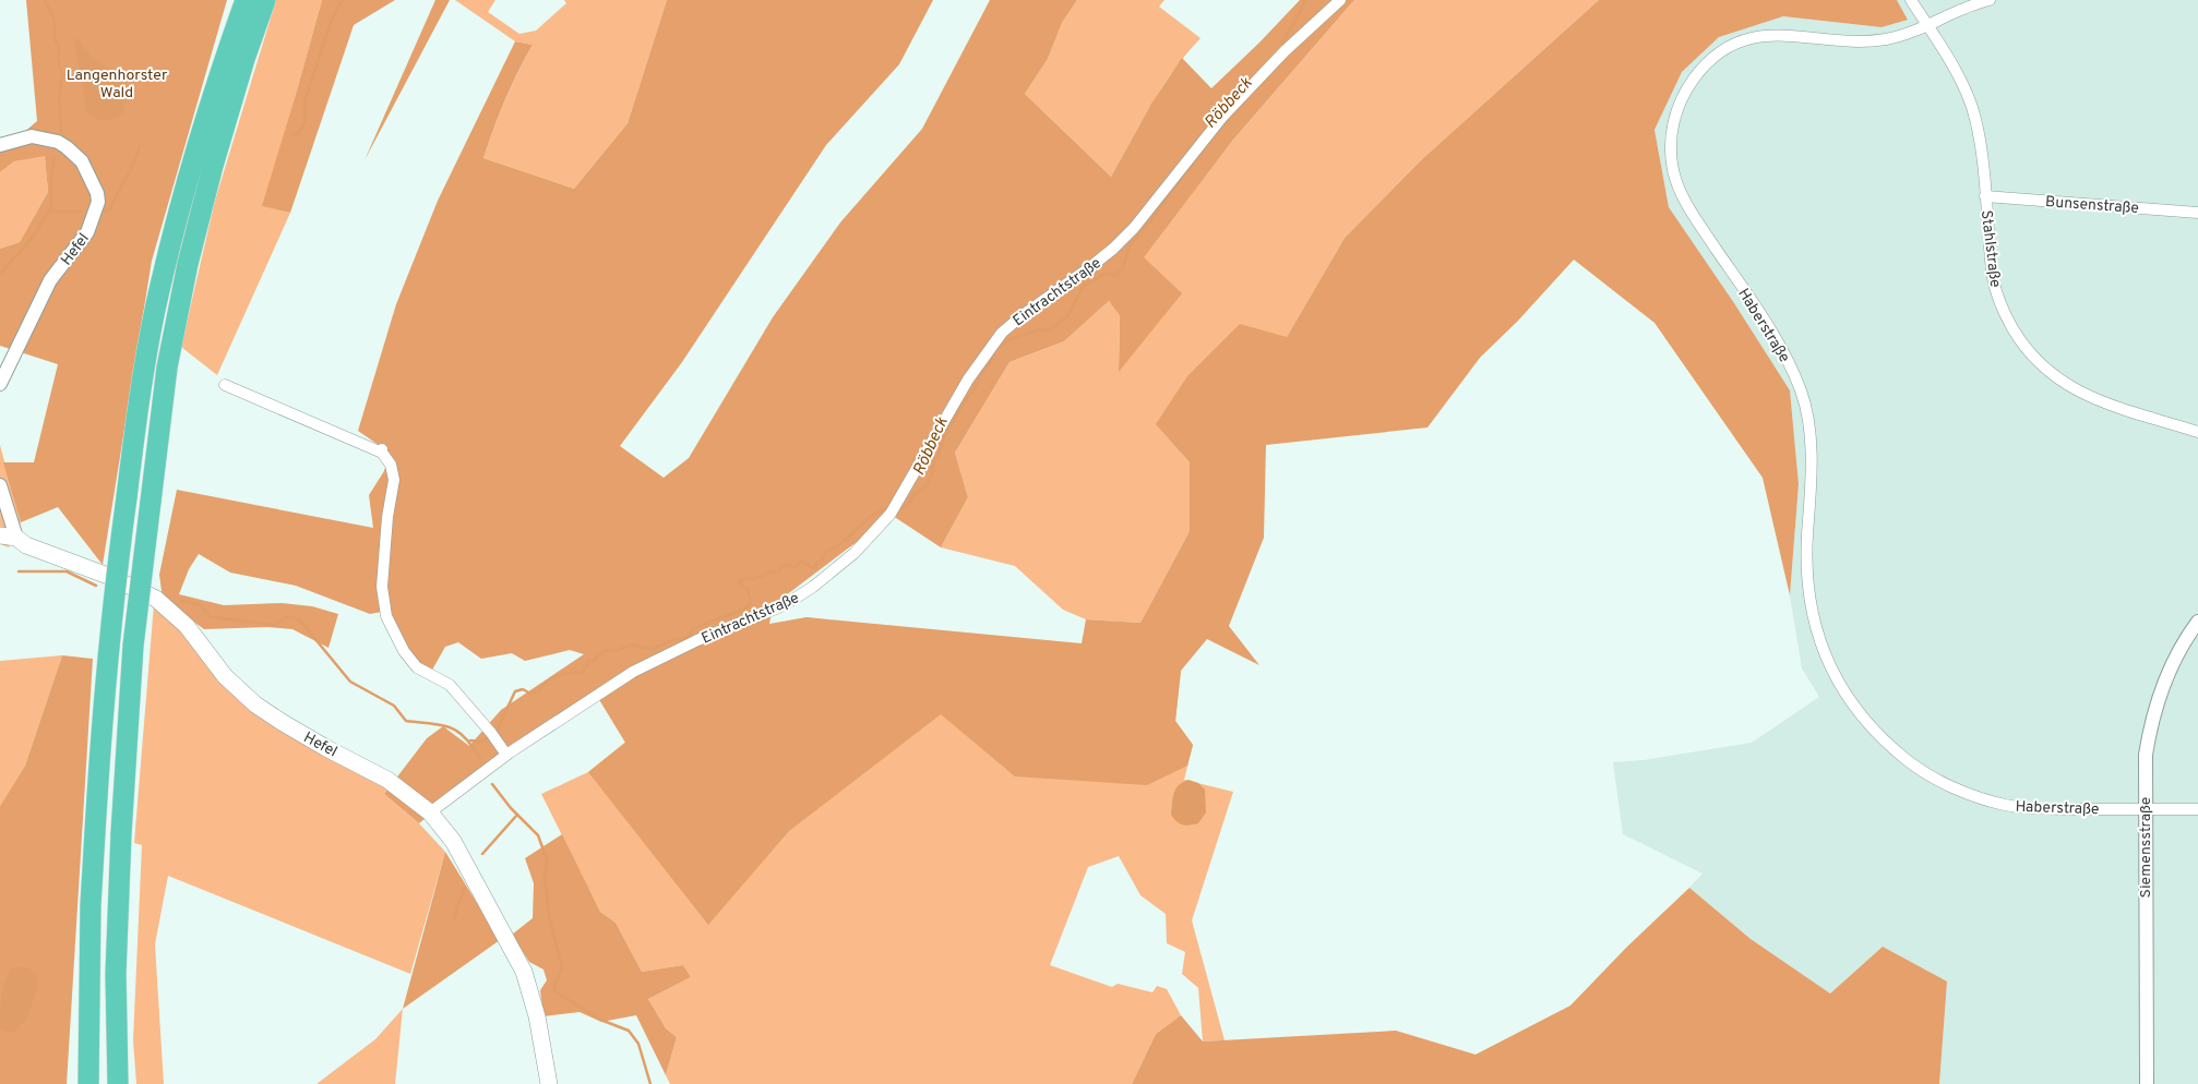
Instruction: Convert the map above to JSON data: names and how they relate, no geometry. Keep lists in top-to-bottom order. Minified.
{"streets":{"main road":["Hefel"],"street":["Bunsenstraße","Stahlstraße","Eintrachtstraße","Haberstraße","Siemensstraße"]},"crossings":[["Bunsenstraße","Stahlstraße"],["Hefel","Eintrachtstraße"],["Stahlstraße","Haberstraße"],["Haberstraße","Siemensstraße"]],"water":["Röbbeck"],"parks":["Langenhorster Wald"]}
